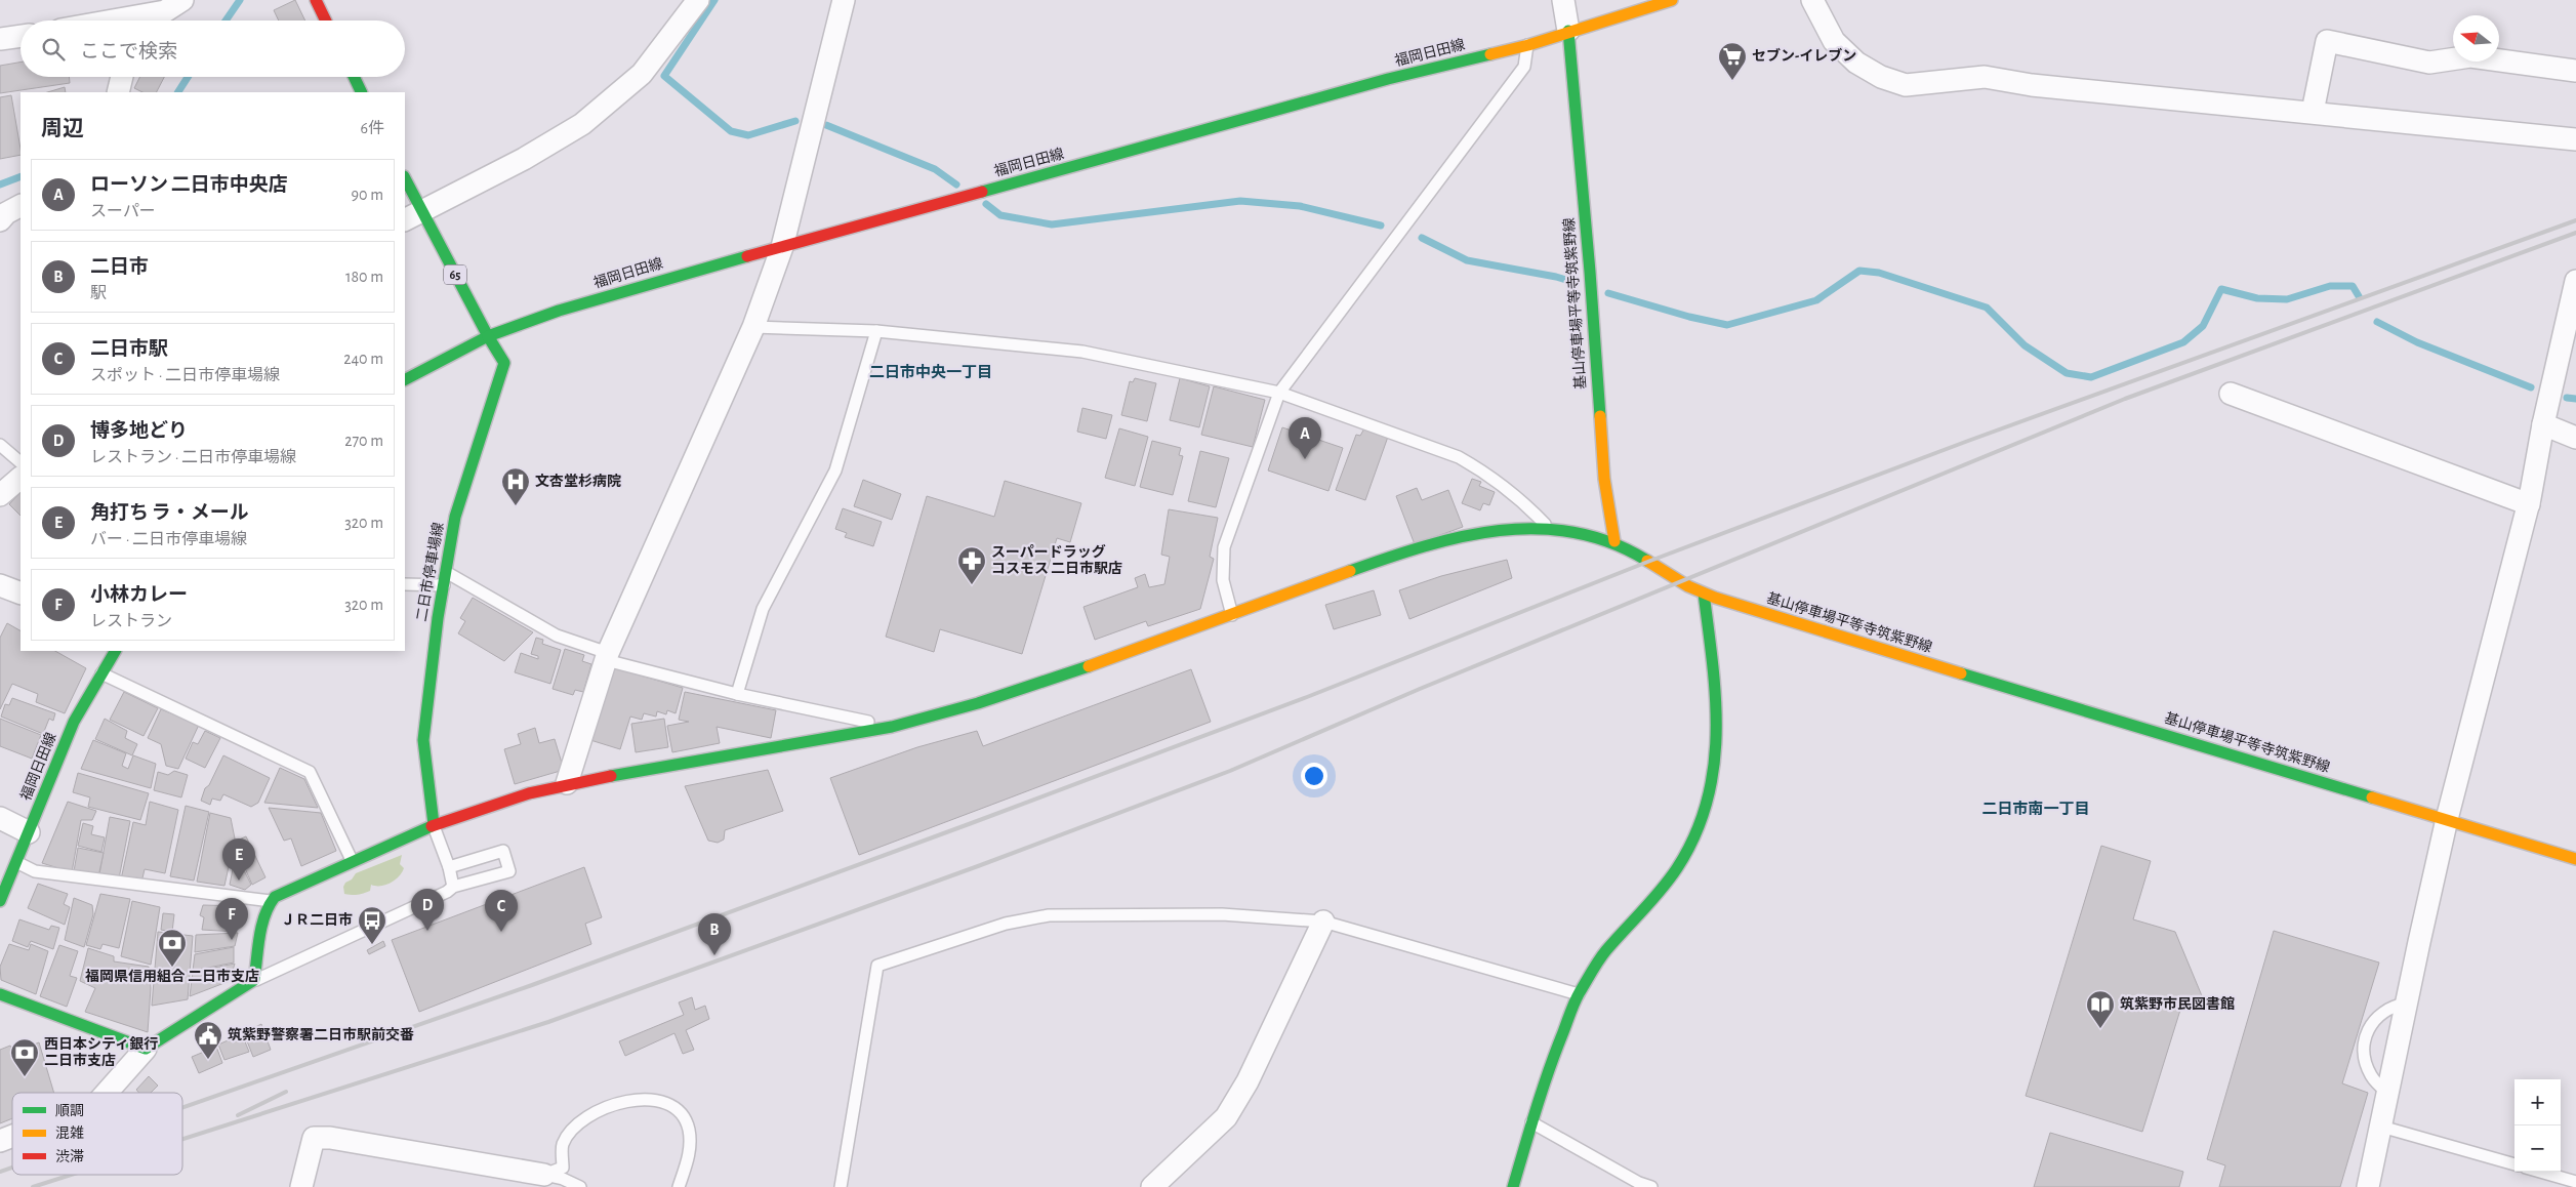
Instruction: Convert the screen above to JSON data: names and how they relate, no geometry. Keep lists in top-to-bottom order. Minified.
{"streets":{"main road":["福岡日田線","65","基山停車場平等寺筑紫野線","二日市停車場線"]},"crossings":[["福岡日田線","65"],["福岡日田線","基山停車場平等寺筑紫野線"],["福岡日田線","二日市停車場線"],["65","二日市停車場線"]],"districts":["二日市中央一丁目","二日市南一丁目"],"places":{"supermarket":["セブン-イレブン"],"hospital":["文杏堂杉病院"],"pharmacy":["スーパードラッグ コスモス 二日市駅店"],"bus stop":["ＪＲ二日市"],"bank":["福岡県信用組合 二日市支店","西日本シティ銀行 二日市支店"],"library":["筑紫野市民図書館"],"public building":["筑紫野警察署二日市駅前交番"]},"legend":["順調","混雑","渋滞"],"north":"left","page":{"search":"ここで検索","heading":["周辺","6件"],"list":[{"mark":"A","name":"ローソン 二日市中央店","note":"スーパー","value":"90 m"},{"mark":"B","name":"二日市","note":"駅","value":"180 m"},{"mark":"C","name":"二日市駅","note":"スポット · 二日市停車場線","value":"240 m"},{"mark":"D","name":"博多地どり","note":"レストラン · 二日市停車場線","value":"270 m"},{"mark":"E","name":"角打ち ラ・メール","note":"バー · 二日市停車場線","value":"320 m"},{"mark":"F","name":"小林カレー","note":"レストラン","value":"320 m"}],"pins":["A","E","D","C","F","B"],"map_buttons":["+","−"]}}
